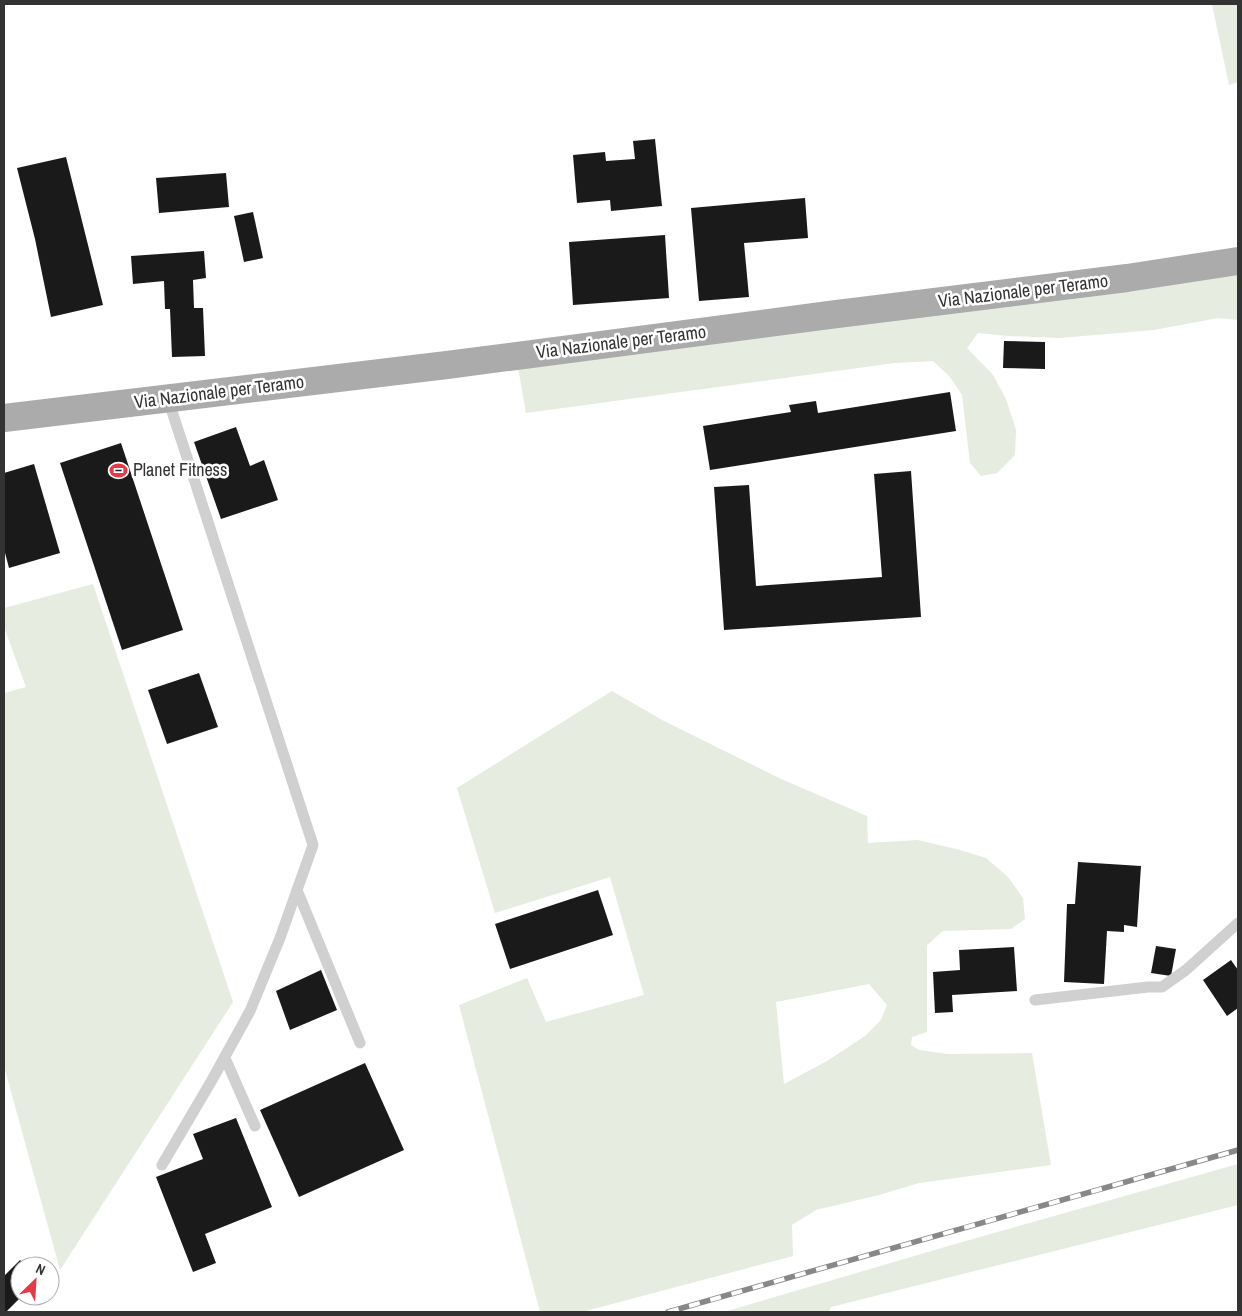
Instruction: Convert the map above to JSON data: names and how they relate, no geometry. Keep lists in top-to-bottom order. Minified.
{"streets":{"main road":["Via Nazionale per Teramo"]},"places":{"sports":["Planet Fitness"]},"north":"top right"}
